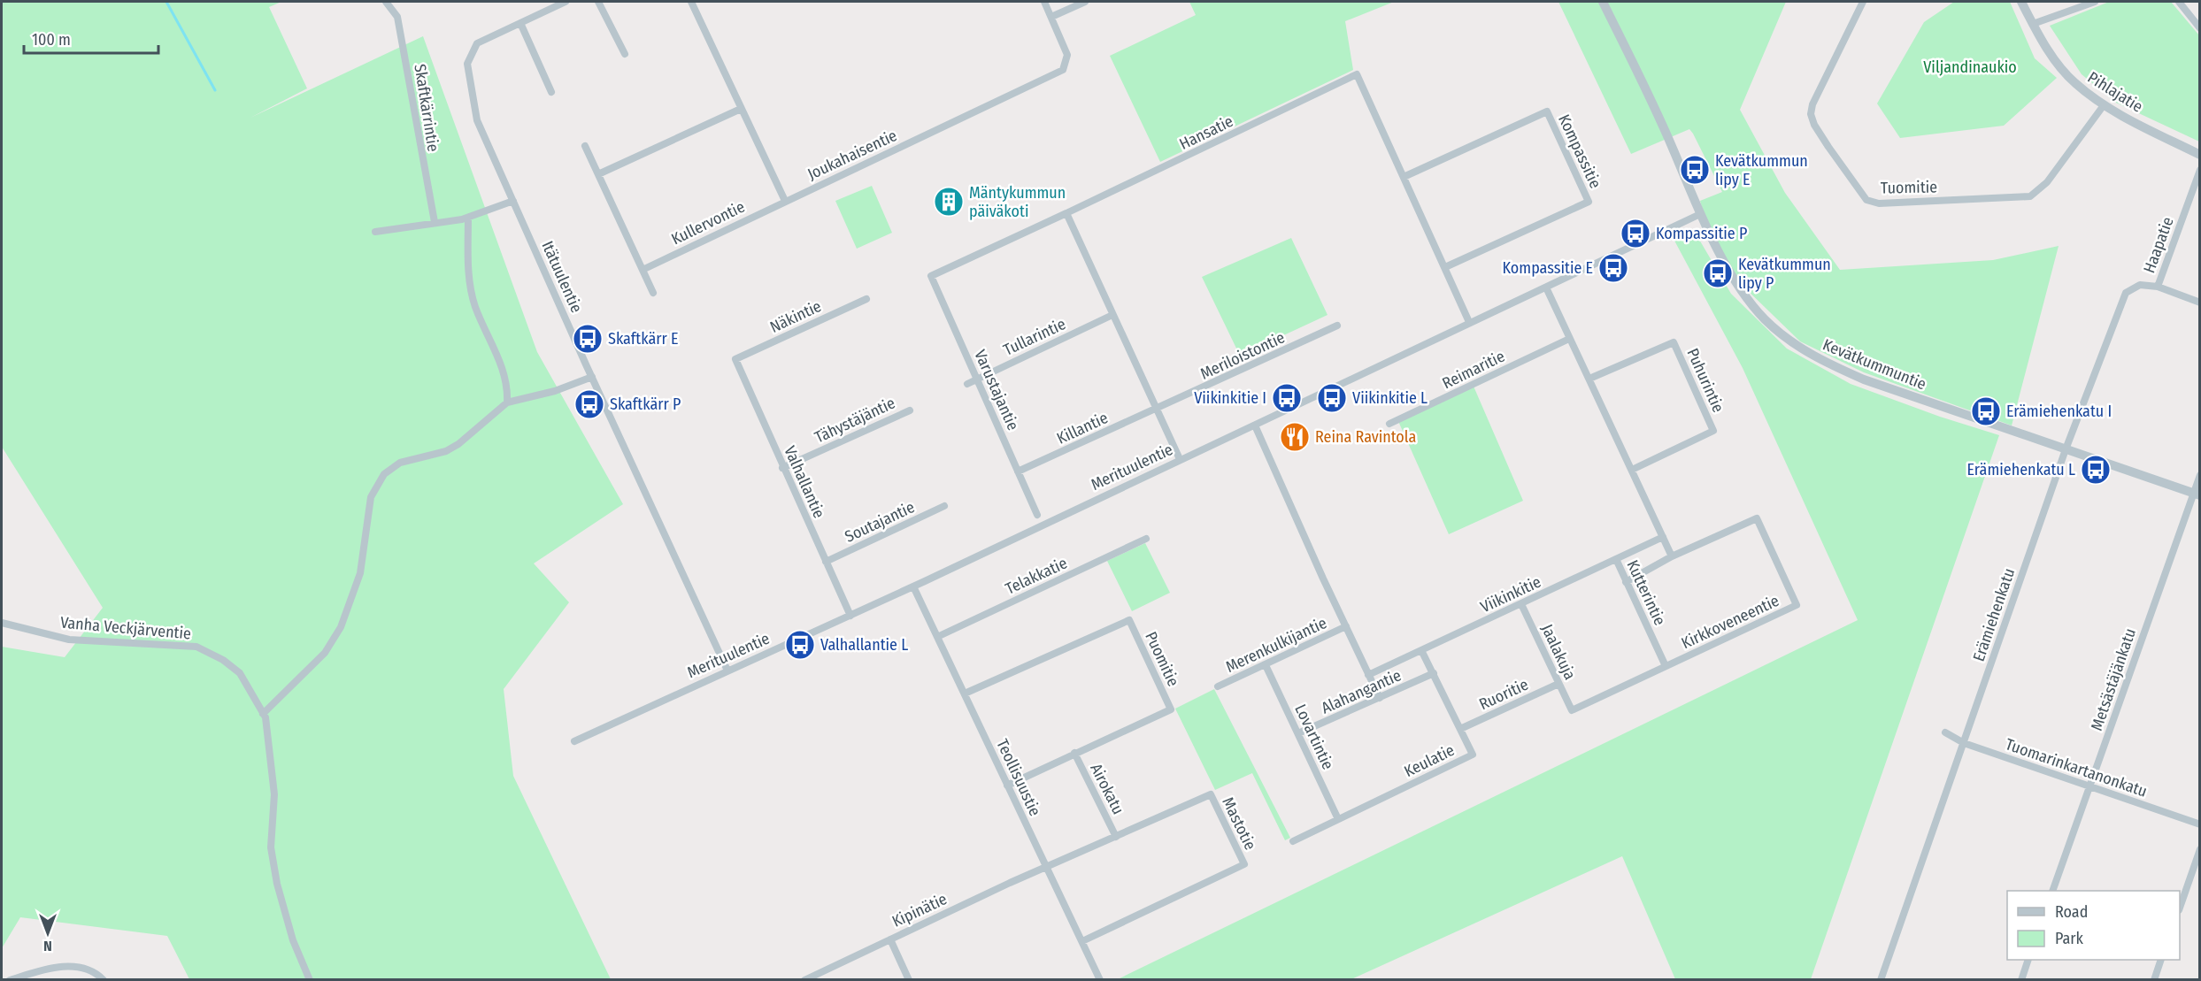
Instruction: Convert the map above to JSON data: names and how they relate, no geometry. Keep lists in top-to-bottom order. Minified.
{"streets":{"street":["Pihlajatie","Skaftkärrintie","Hansatie","Kompassitie","Joukahaisentie","Tuomitie","Kullervontie","Haapatie","Itätuulentie","Näkintie","Tullarintie","Meriloistontie","Kevätkummuntie","Reimaritie","Puhurintie","Varustajantie","Tähystäjäntie","Killantie","Merituulentie","Valhallantie","Soutajantie","Telakkatie","Kutterintie","Viikinkitie","Erämiehenkatu","Kirkkoveneentie","Vanha Veckjärventie","Merenkulkijantie","Jaalakuja","Puomitie","Metsästäjänkatu","Alahangantie","Ruoritie","Lovartintie","Keulatie","Tuomarinkartanonkatu","Teollisuustie","Airokatu","Mastotie","Kipinätie"]},"crossings":[["Pihlajatie","Tuomitie"],["Hansatie","Kompassitie"],["Hansatie","Varustajantie"],["Hansatie","Merituulentie"],["Joukahaisentie","Kullervontie"],["Haapatie","Erämiehenkatu"],["Itätuulentie","Merituulentie"],["Näkintie","Valhallantie"],["Tullarintie","Varustajantie"],["Meriloistontie","Killantie"],["Kevätkummuntie","Merituulentie"],["Kevätkummuntie","Erämiehenkatu"],["Kevätkummuntie","Metsästäjänkatu"],["Varustajantie","Killantie"],["Tähystäjäntie","Valhallantie"],["Merituulentie","Valhallantie"],["Merituulentie","Teollisuustie"],["Valhallantie","Soutajantie"],["Telakkatie","Teollisuustie"],["Kutterintie","Viikinkitie"],["Kutterintie","Kirkkoveneentie"],["Viikinkitie","Jaalakuja"],["Viikinkitie","Keulatie"],["Erämiehenkatu","Tuomarinkartanonkatu"],["Kirkkoveneentie","Jaalakuja"],["Merenkulkijantie","Lovartintie"],["Jaalakuja","Ruoritie"],["Puomitie","Teollisuustie"],["Puomitie","Airokatu"],["Metsästäjänkatu","Tuomarinkartanonkatu"],["Alahangantie","Lovartintie"],["Alahangantie","Keulatie"],["Ruoritie","Keulatie"],["Lovartintie","Keulatie"],["Teollisuustie","Mastotie"],["Teollisuustie","Kipinätie"],["Airokatu","Mastotie"],["Mastotie","Kipinätie"]],"parks":["Viljandinaukio"],"places":{"bus stop":["Kevätkummun lipy E","Kompassitie P","Kompassitie E","Kevätkummun lipy P","Skaftkärr E","Viikinkitie I","Viikinkitie L","Skaftkärr P","Erämiehenkatu I","Erämiehenkatu L","Valhallantie L"],"building":["Mäntykummun päiväkoti"],"restaurant":["Reina Ravintola"]},"legend":["Road","Park"],"scale_bar":"100 m","north":"bottom"}
